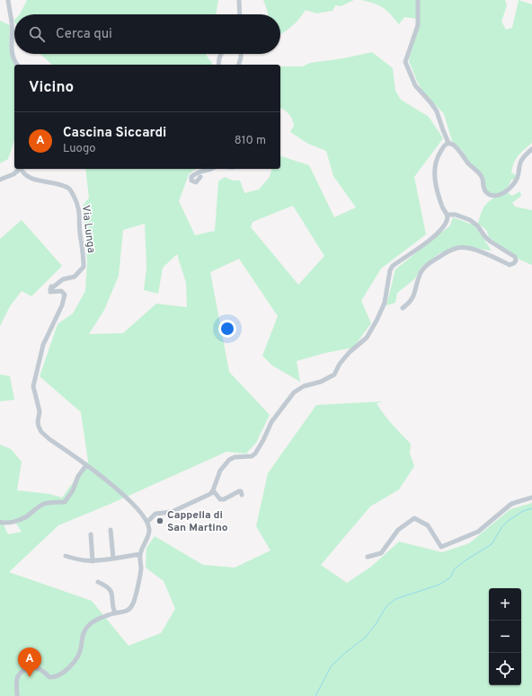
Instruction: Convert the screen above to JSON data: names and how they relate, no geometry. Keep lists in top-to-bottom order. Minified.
{"streets":{"street":["Via Lunga"]},"places":["Cappella di San Martino"],"page":{"search":"Cerca qui","heading":"Vicino","list":[{"mark":"A","name":"Cascina Siccardi","note":"Luogo","value":"810 m"}],"map_buttons":["+","−"],"pins":"A"}}
